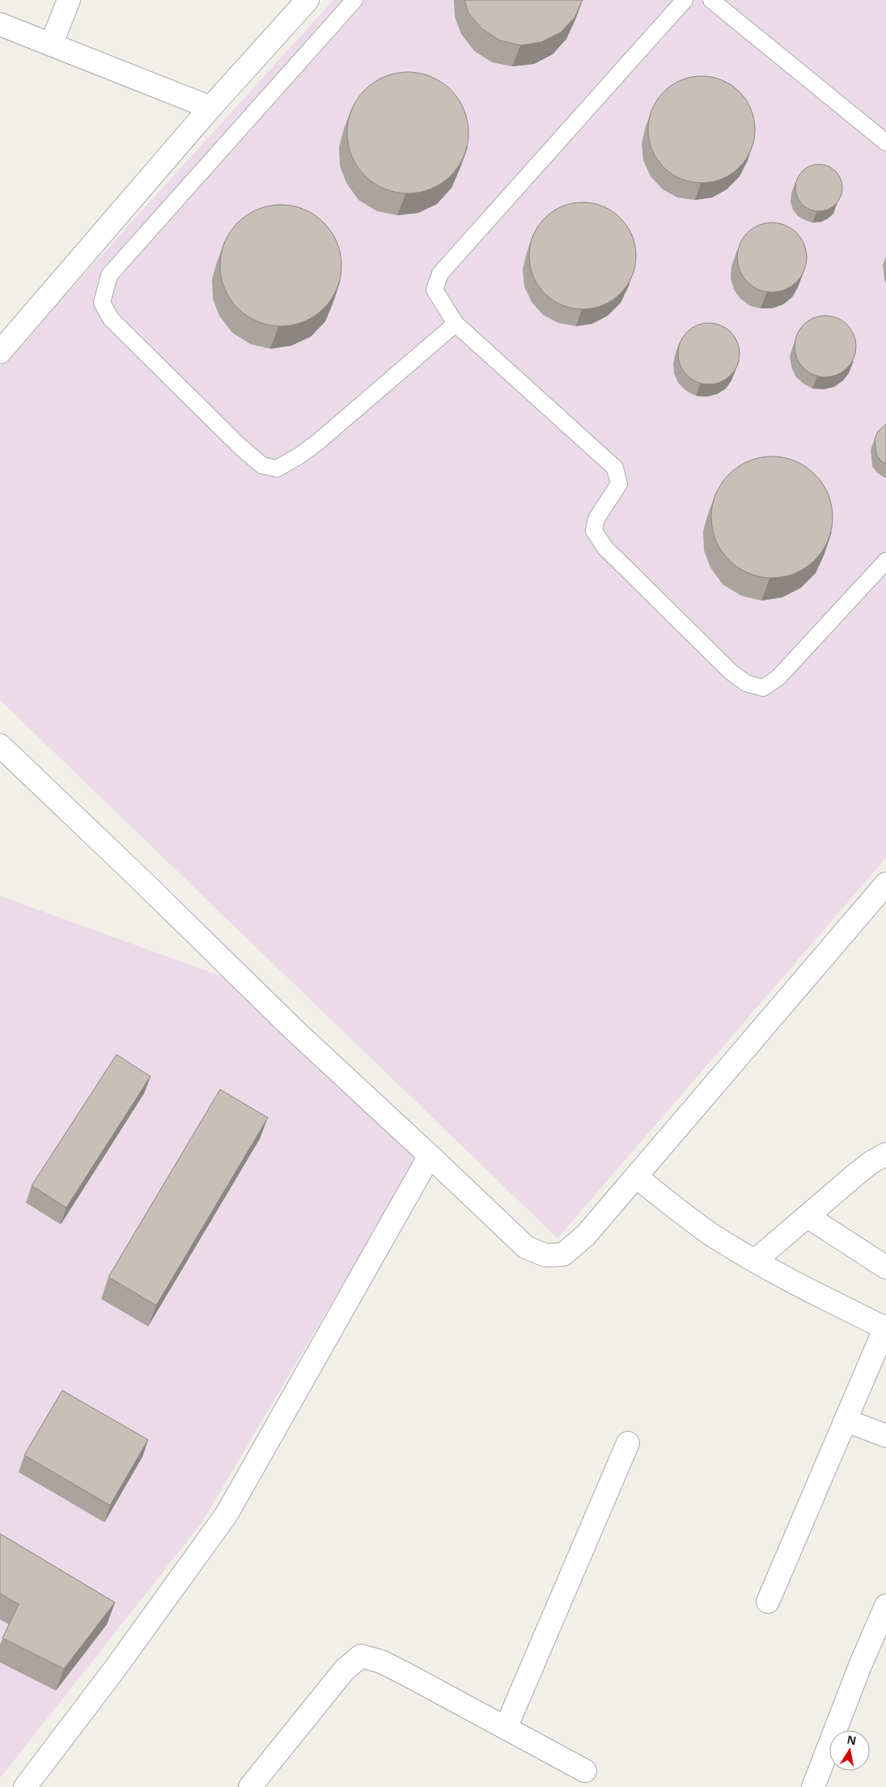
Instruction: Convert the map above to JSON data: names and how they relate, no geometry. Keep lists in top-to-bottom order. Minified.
{"north":"top"}
